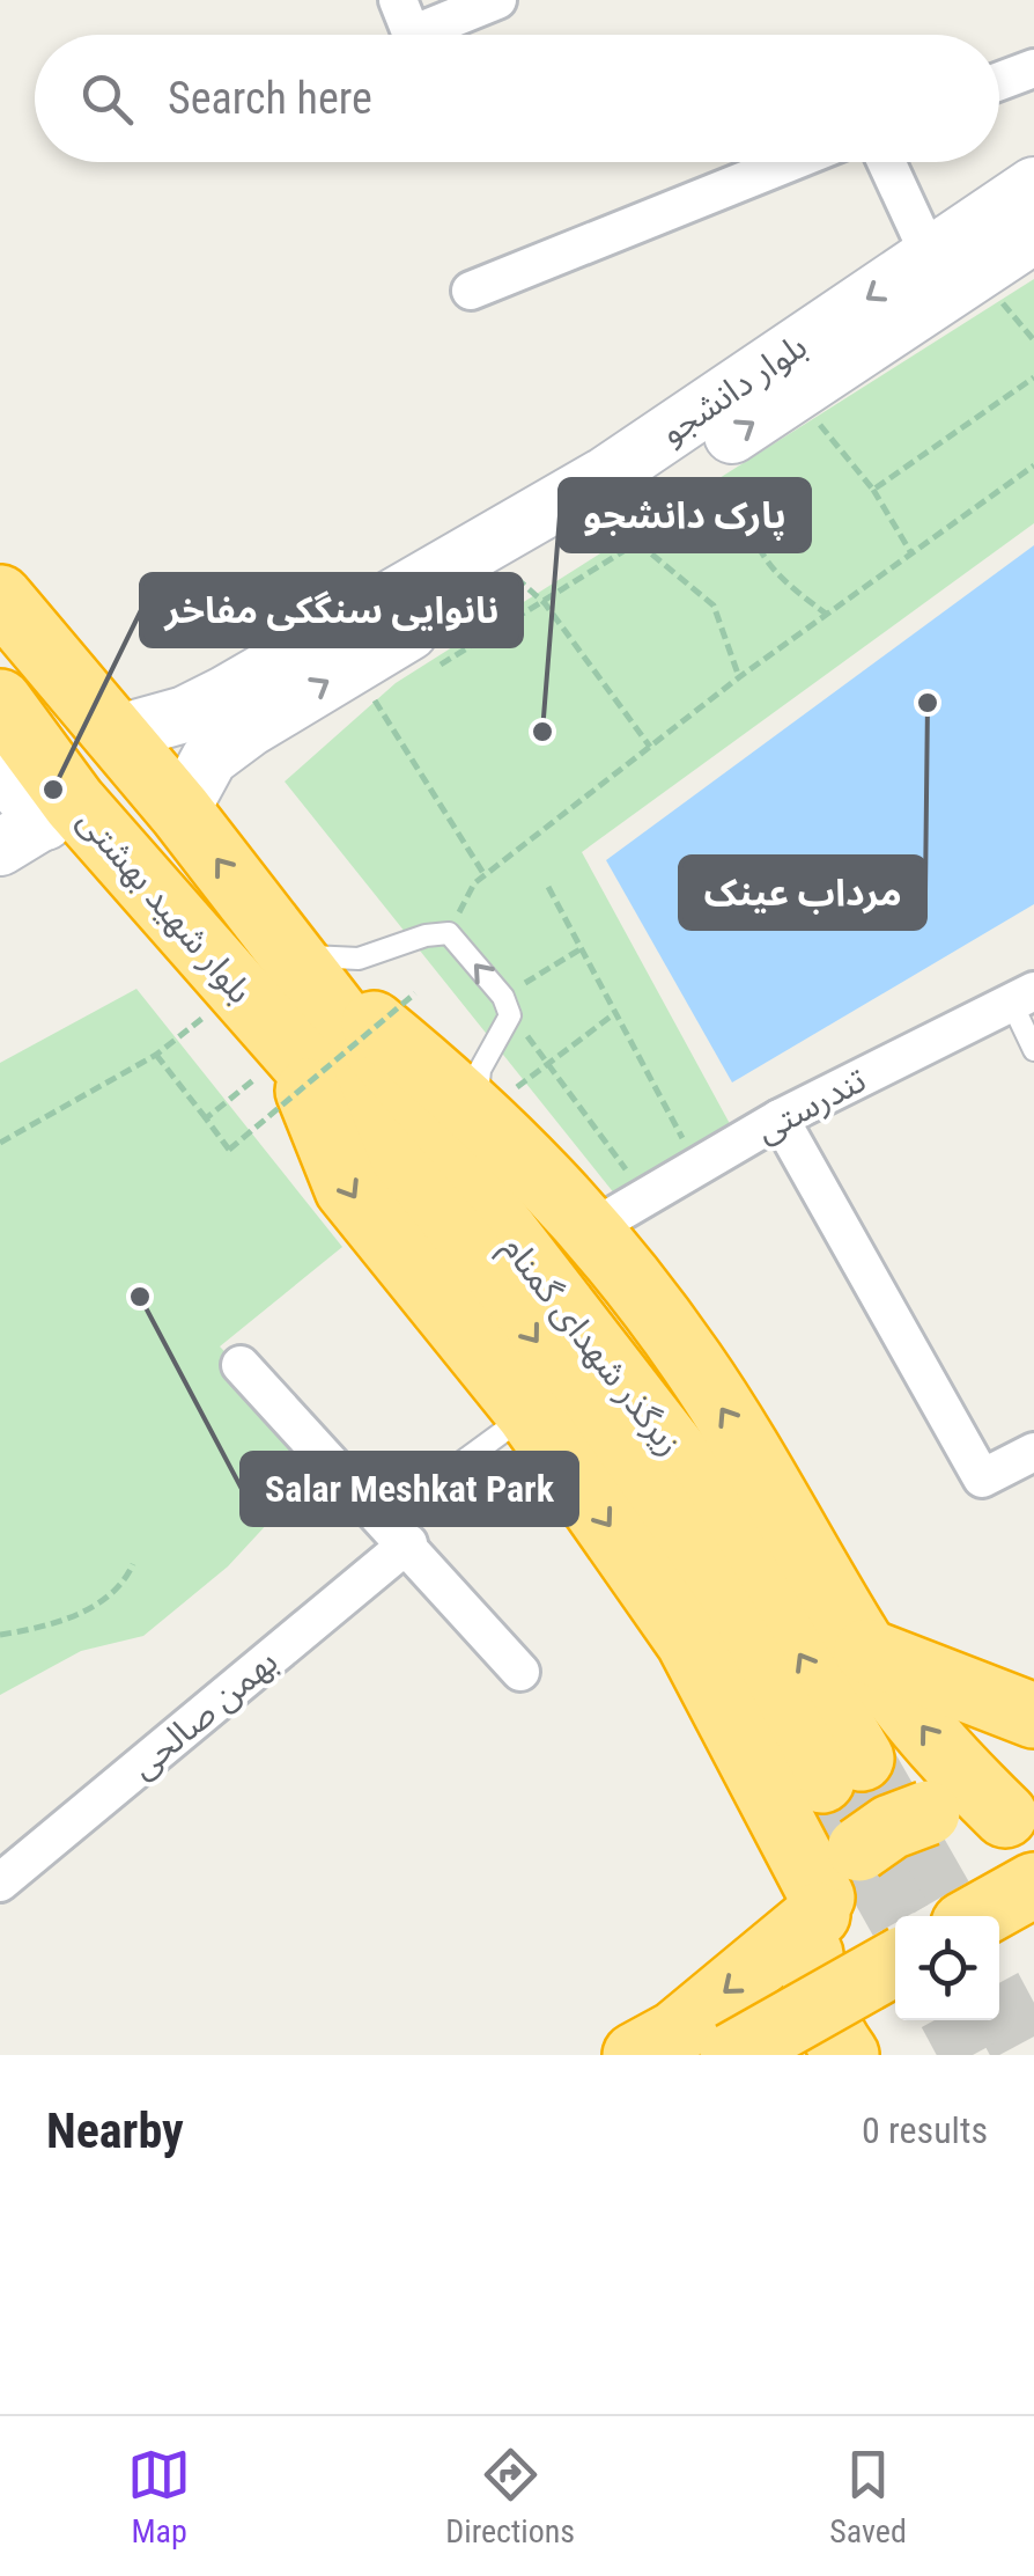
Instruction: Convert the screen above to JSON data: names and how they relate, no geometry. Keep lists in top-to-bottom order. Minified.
{"streets":{"highway":["بلوار شهید بهشتی","زیرگذر شهدای گمنام"],"street":["بلوار دانشجو","تندرستی","بهمن صالحی"]},"crossings":[["بلوار دانشجو","بلوار شهید بهشتی"],["بلوار دانشجو","زیرگذر شهدای گمنام"],["بلوار شهید بهشتی","زیرگذر شهدای گمنام"]],"places":["مرداب عینک","پارک دانشجو","نانوایی سنگکی مفاخر","Salar Meshkat Park"],"page":{"search":"Search here","heading":["Nearby","0 results"],"nav":["Map","Directions","Saved"]}}
